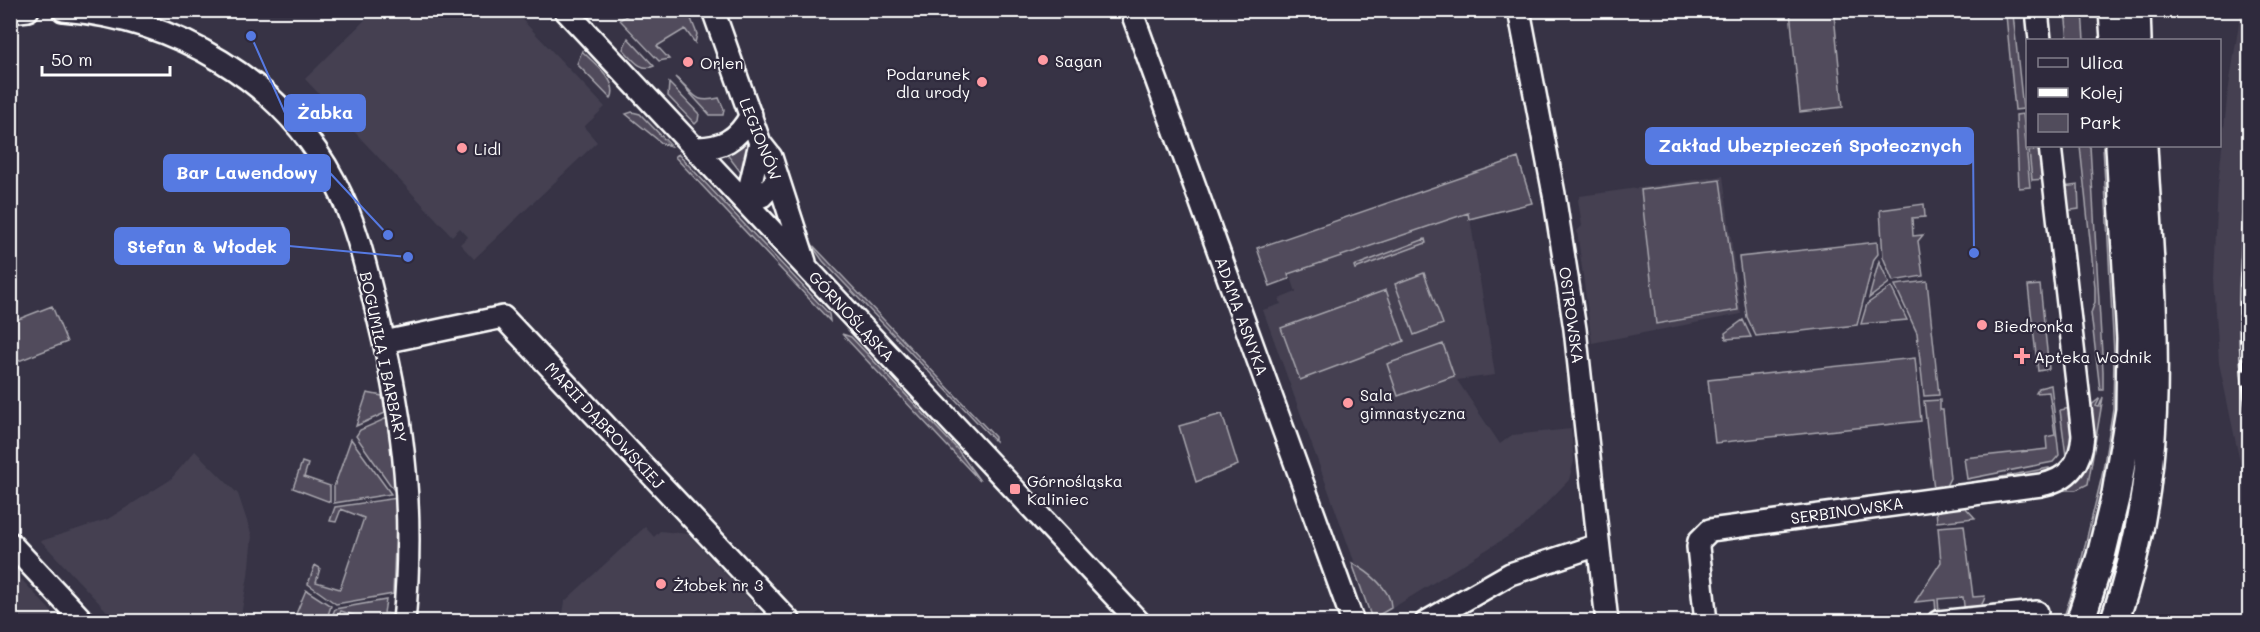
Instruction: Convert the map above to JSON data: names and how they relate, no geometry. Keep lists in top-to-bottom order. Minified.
{"streets":{"street":["LEGIONÓW","OSTROWSKA","GÓRNOŚLĄSKA","ADAMA ASNYKA","BOGUMIŁA I BARBARY","MARII DĄBROWSKIEJ","SERBINOWSKA"]},"crossings":[["LEGIONÓW","GÓRNOŚLĄSKA"],["BOGUMIŁA I BARBARY","MARII DĄBROWSKIEJ"]],"places":{"other":["Żabka","Sagan","Orlen","Podarunek dla urody","Lidl","Bar Lawendowy","Zakład Ubezpieczeń Społecznych","Stefan & Włodek","Biedronka","Sala gimnastyczna","Żłobek nr 3"],"health":["Apteka Wodnik"],"transit":["Górnośląska Kaliniec"]},"legend":["Ulica","Kolej","Park"],"scale_bar":"50 m"}
